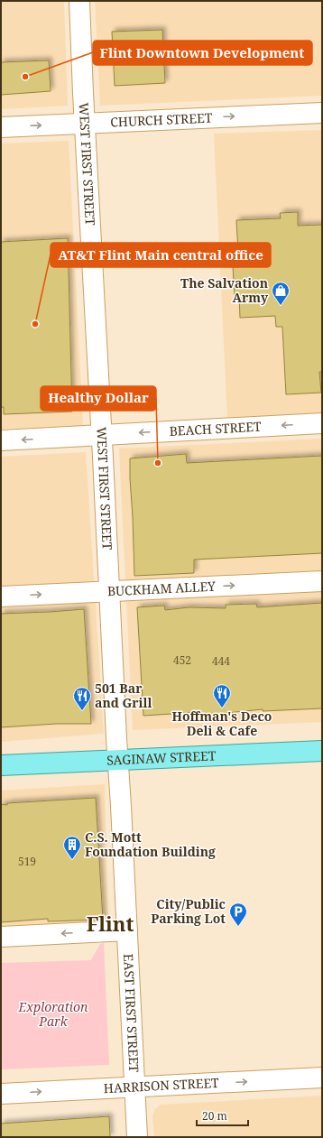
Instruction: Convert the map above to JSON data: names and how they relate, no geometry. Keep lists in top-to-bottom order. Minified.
{"streets":{"main road":["SAGINAW STREET"],"street":["CHURCH STREET","WEST FIRST STREET","BEACH STREET","BUCKHAM ALLEY","EAST FIRST STREET","HARRISON STREET"]},"crossings":[["CHURCH STREET","WEST FIRST STREET"],["WEST FIRST STREET","BEACH STREET"],["WEST FIRST STREET","BUCKHAM ALLEY"],["WEST FIRST STREET","SAGINAW STREET"],["WEST FIRST STREET","EAST FIRST STREET"],["SAGINAW STREET","EAST FIRST STREET"],["EAST FIRST STREET","HARRISON STREET"]],"one_way":["CHURCH STREET","BEACH STREET","BUCKHAM ALLEY"],"districts":["Flint"],"parks":["Exploration Park"],"places":{"other":["Flint Downtown Development","AT&T Flint Main central office","Healthy Dollar"],"shop":["The Salvation Army"],"restaurant":["Hoffman's Deco Deli & Cafe","501 Bar and Grill"],"building":["C.S. Mott Foundation Building"],"parking":["City/Public Parking Lot"]},"house_numbers":["452","444","519"],"scale_bar":"20 m"}
